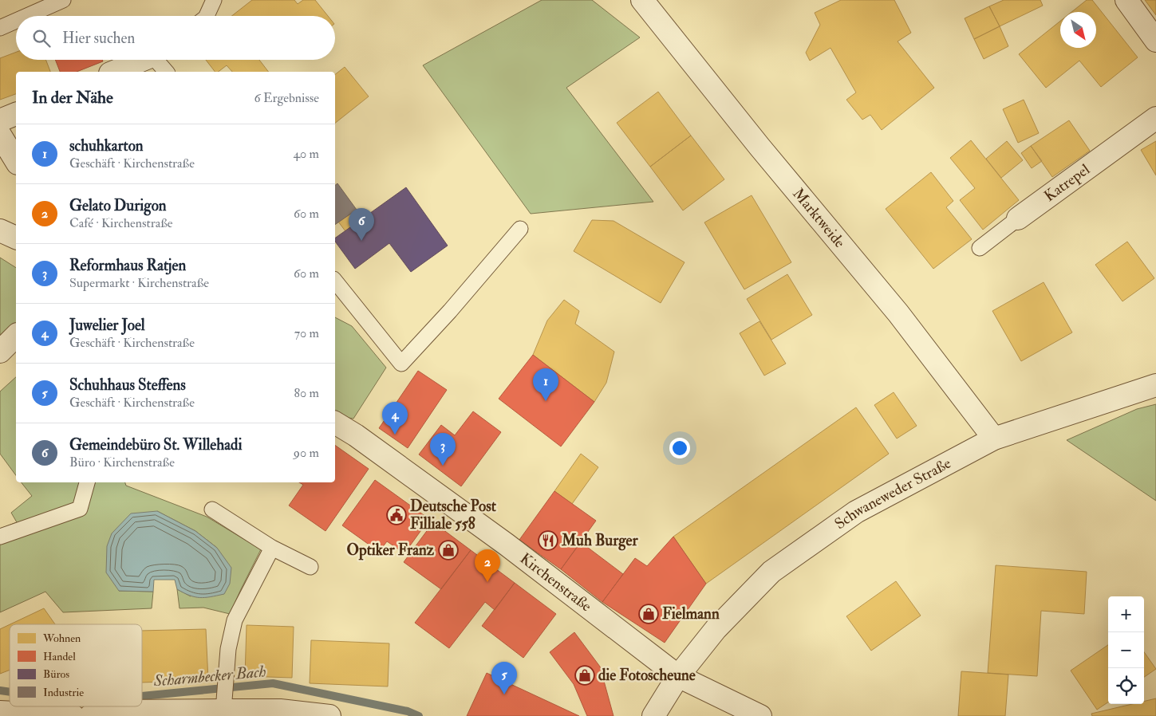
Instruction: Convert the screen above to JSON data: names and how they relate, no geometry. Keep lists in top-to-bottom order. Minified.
{"streets":{"street":["Katrepel","Marktweide","Schwaneweder Straße","Kirchenstraße"]},"crossings":[["Marktweide","Schwaneweder Straße"],["Schwaneweder Straße","Kirchenstraße"]],"water":["Scharmbecker Bach"],"places":{"public building":["Deutsche Post Filliale 558"],"restaurant":["Muh Burger"],"shop":["Optiker Franz","Fielmann","die Fotoscheune"]},"legend":["Wohnen","Handel","Büros","Industrie"],"north":"bottom right","page":{"search":"Hier suchen","heading":["In der Nähe","6 Ergebnisse"],"list":[{"mark":"1","name":"schuhkarton","note":"Geschäft · Kirchenstraße","value":"40 m"},{"mark":"2","name":"Gelato Durigon","note":"Café · Kirchenstraße","value":"60 m"},{"mark":"3","name":"Reformhaus Ratjen","note":"Supermarkt · Kirchenstraße","value":"60 m"},{"mark":"4","name":"Juwelier Joel","note":"Geschäft · Kirchenstraße","value":"70 m"},{"mark":"5","name":"Schuhhaus Steffens","note":"Geschäft · Kirchenstraße","value":"80 m"},{"mark":"6","name":"Gemeindebüro St. Willehadi","note":"Büro · Kirchenstraße","value":"90 m"}],"pins":["6","1","4","3","2","5"],"map_buttons":["+","−"]}}
